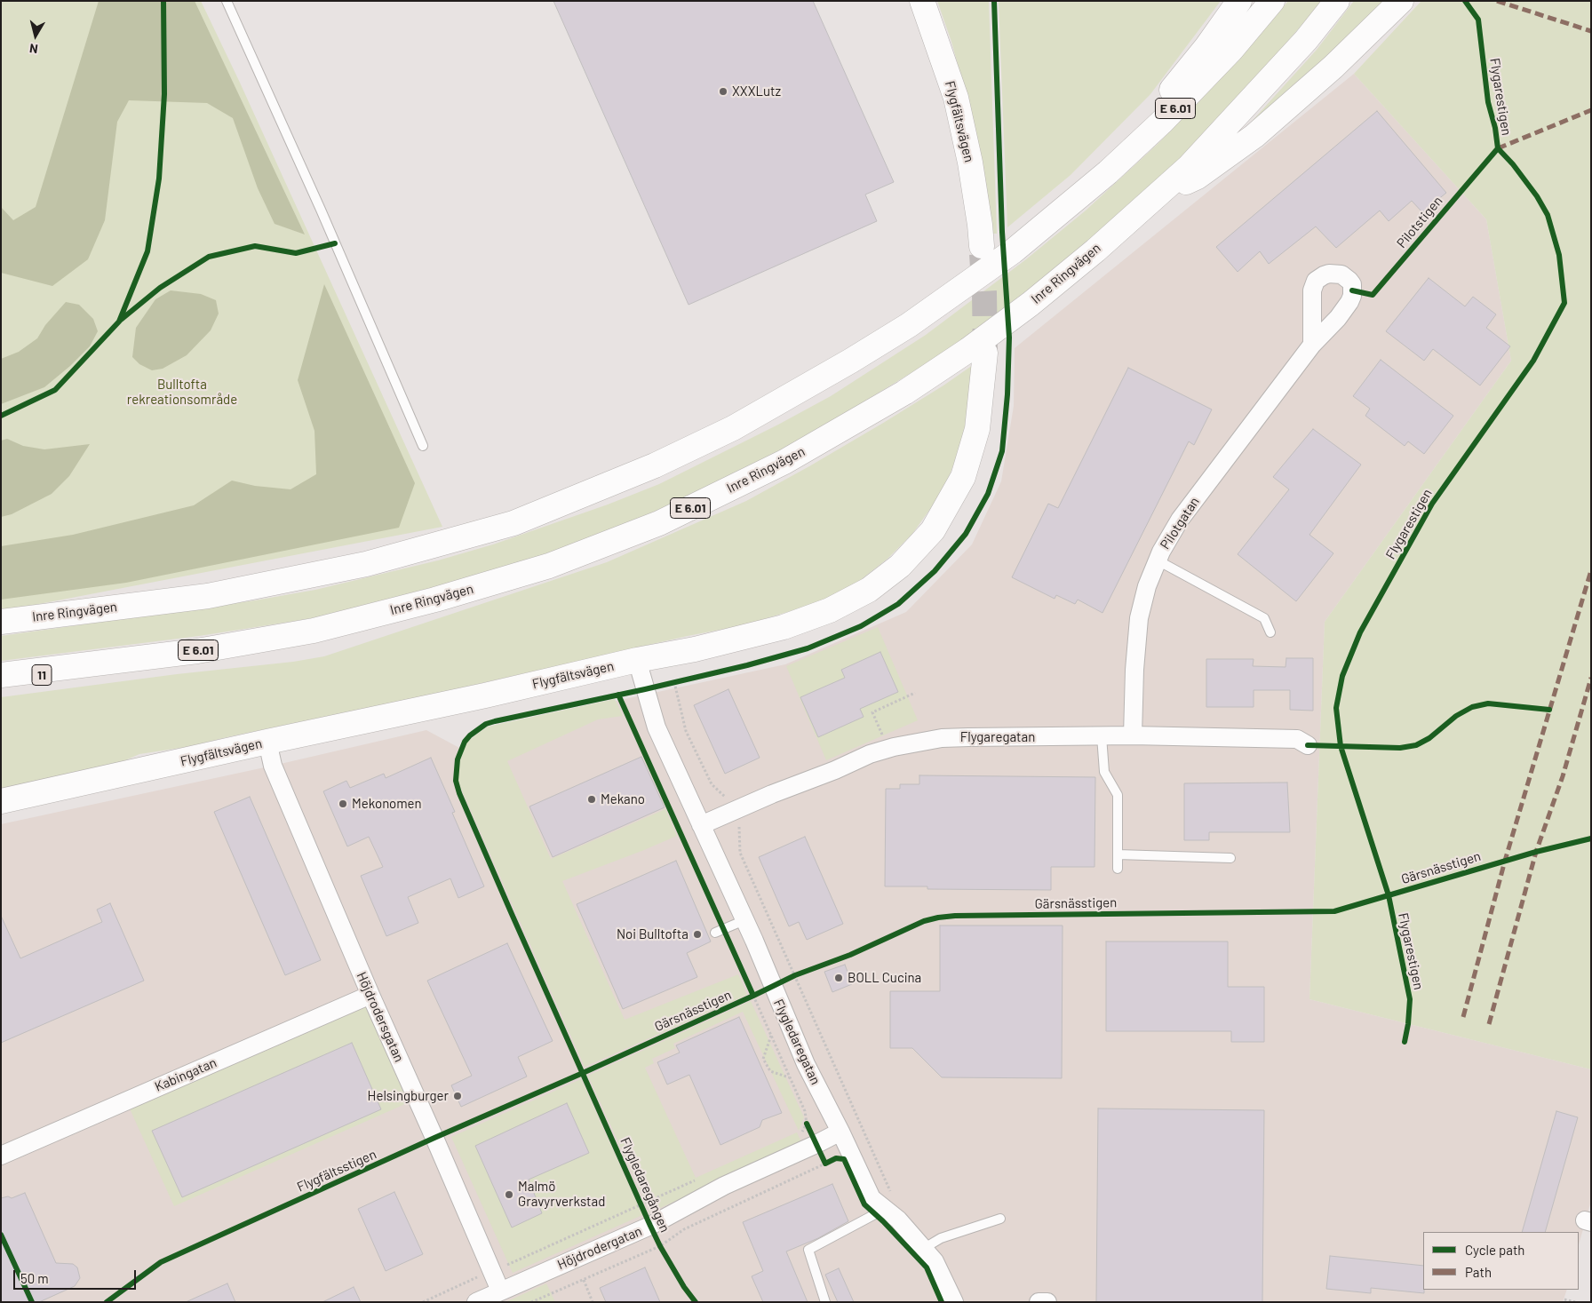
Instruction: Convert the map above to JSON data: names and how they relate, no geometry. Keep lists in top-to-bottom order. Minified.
{"streets":{"main road":["E 6.01","Flygfältsvägen","Inre Ringvägen","11"],"street":["Pilotgatan","Flygaregatan","Höjdrodersgatan","Flygledaregatan","Kabingatan","Höjdrodergatan"],"cycle path":["Flygarestigen","Pilotstigen","Gärsnässtigen","Flygledaregången"]},"crossings":[["Flygfältsvägen","Höjdrodersgatan"],["Flygfältsvägen","Flygledaregatan"],["Inre Ringvägen","11"],["Pilotgatan","Flygaregatan"],["Flygaregatan","Flygledaregatan"],["Gärsnässtigen","Flygledaregatan"],["Höjdrodersgatan","Kabingatan"],["Höjdrodersgatan","Höjdrodergatan"],["Flygledaregatan","Höjdrodergatan"],["Flygledaregången","Höjdrodergatan"]],"parks":["Bulltofta rekreationsområde"],"places":["XXXLutz","Mekano","Mekonomen","Noi Bulltofta","BOLL Cucina","Helsingburger","Malmö Gravyrverkstad"],"legend":["Cycle path","Path"],"scale_bar":"50 m","north":"bottom"}
